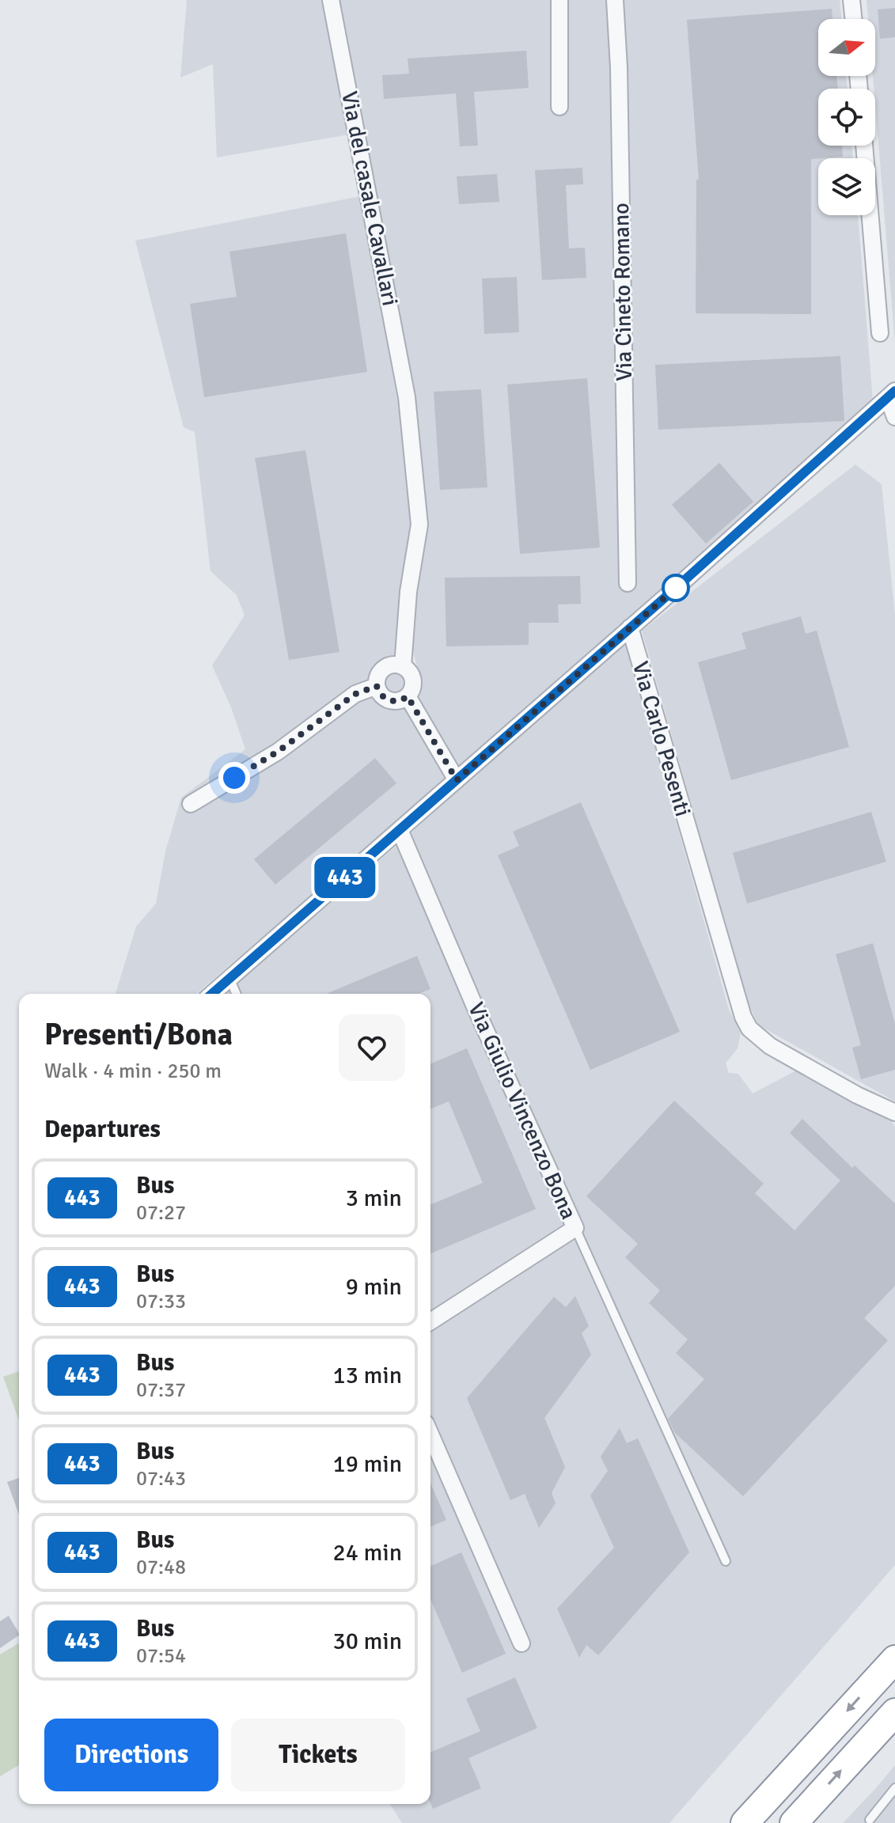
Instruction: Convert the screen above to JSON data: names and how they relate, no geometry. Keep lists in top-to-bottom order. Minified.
{"streets":{"street":["Via del casale Cavallari","Via Cineto Romano","Via Carlo Pesenti","Via Giulio Vincenzo Bona"]},"lines":["bus line 443"],"north":"right","page":{"on_map":"443","heading":[["Presenti/Bona","Walk · 4 min · 250 m"],"Departures"],"list":[{"mark":"443","name":"Bus","note":"07:27","value":"3 min"},{"mark":"443","name":"Bus","note":"07:33","value":"9 min"},{"mark":"443","name":"Bus","note":"07:37","value":"13 min"},{"mark":"443","name":"Bus","note":"07:43","value":"19 min"},{"mark":"443","name":"Bus","note":"07:48","value":"24 min"},{"mark":"443","name":"Bus","note":"07:54","value":"30 min"}],"buttons":["Directions","Tickets"]}}
